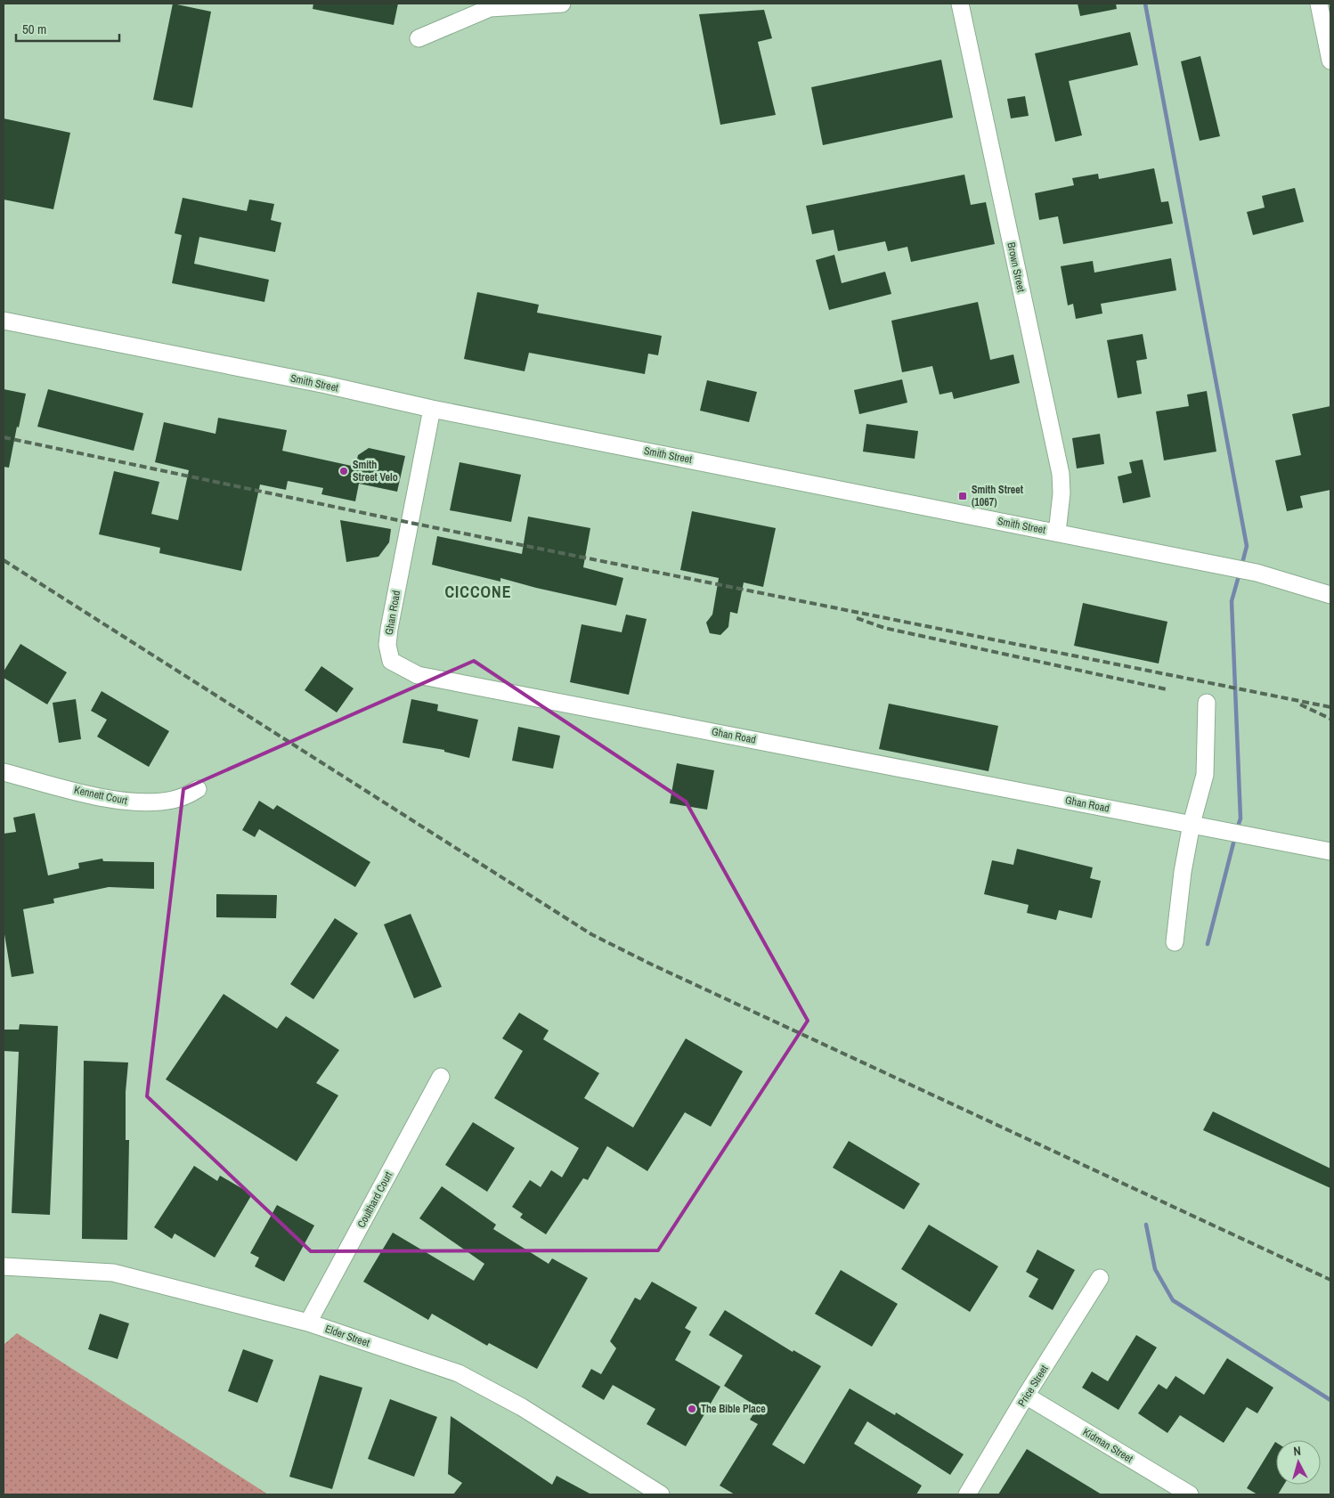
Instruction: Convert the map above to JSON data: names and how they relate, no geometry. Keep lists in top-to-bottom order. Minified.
{"streets":{"street":["Brown Street","Smith Street","Ghan Road","Kennett Court","Coulthard Court","Elder Street","Price Street","Kidman Street"]},"crossings":[["Brown Street","Smith Street"],["Smith Street","Ghan Road"],["Coulthard Court","Elder Street"],["Price Street","Kidman Street"]],"districts":["CICCONE"],"places":{"other":["Smith Street Velo","The Bible Place"],"transit":["Smith Street (1067)"]},"scale_bar":"50 m","north":"top"}
